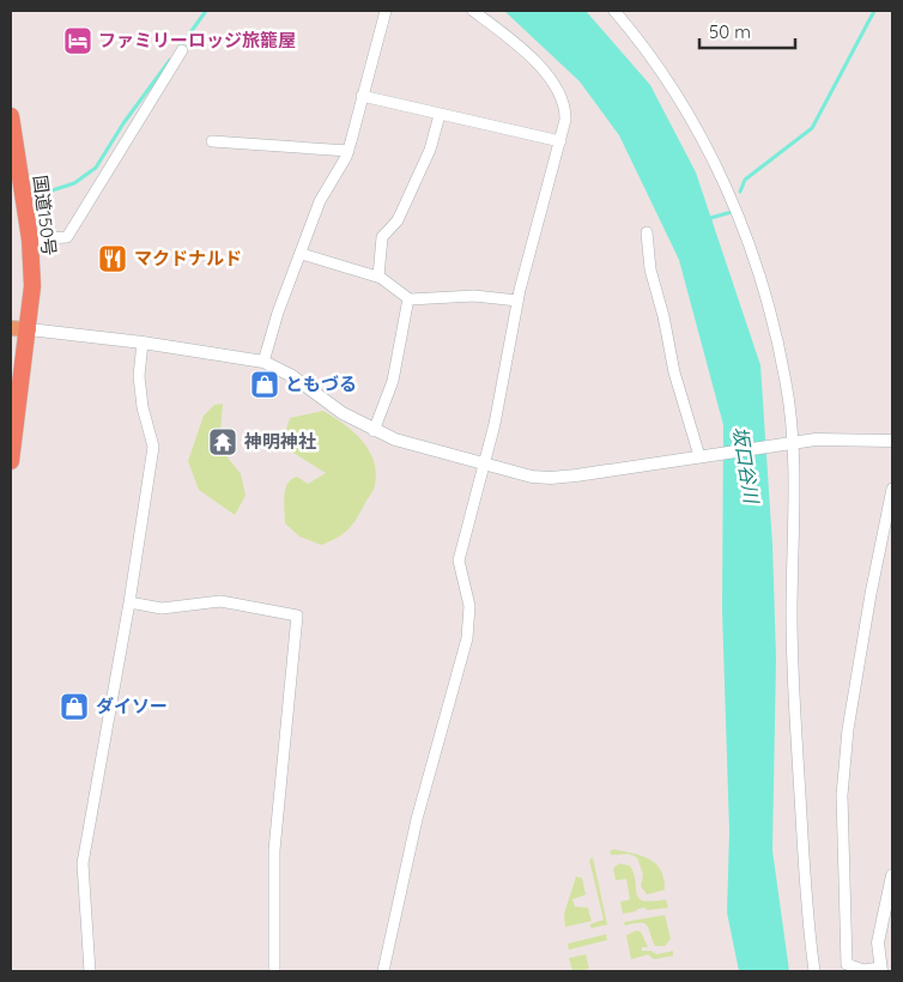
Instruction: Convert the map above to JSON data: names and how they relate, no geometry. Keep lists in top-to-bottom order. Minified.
{"streets":{"highway":["国道150号"]},"water":["坂口谷川"],"places":{"hotel":["ファミリーロッジ旅籠屋"],"restaurant":["マクドナルド"],"shop":["ともづる","ダイソー"],"temple":["神明神社"]},"scale_bar":"50 m"}
